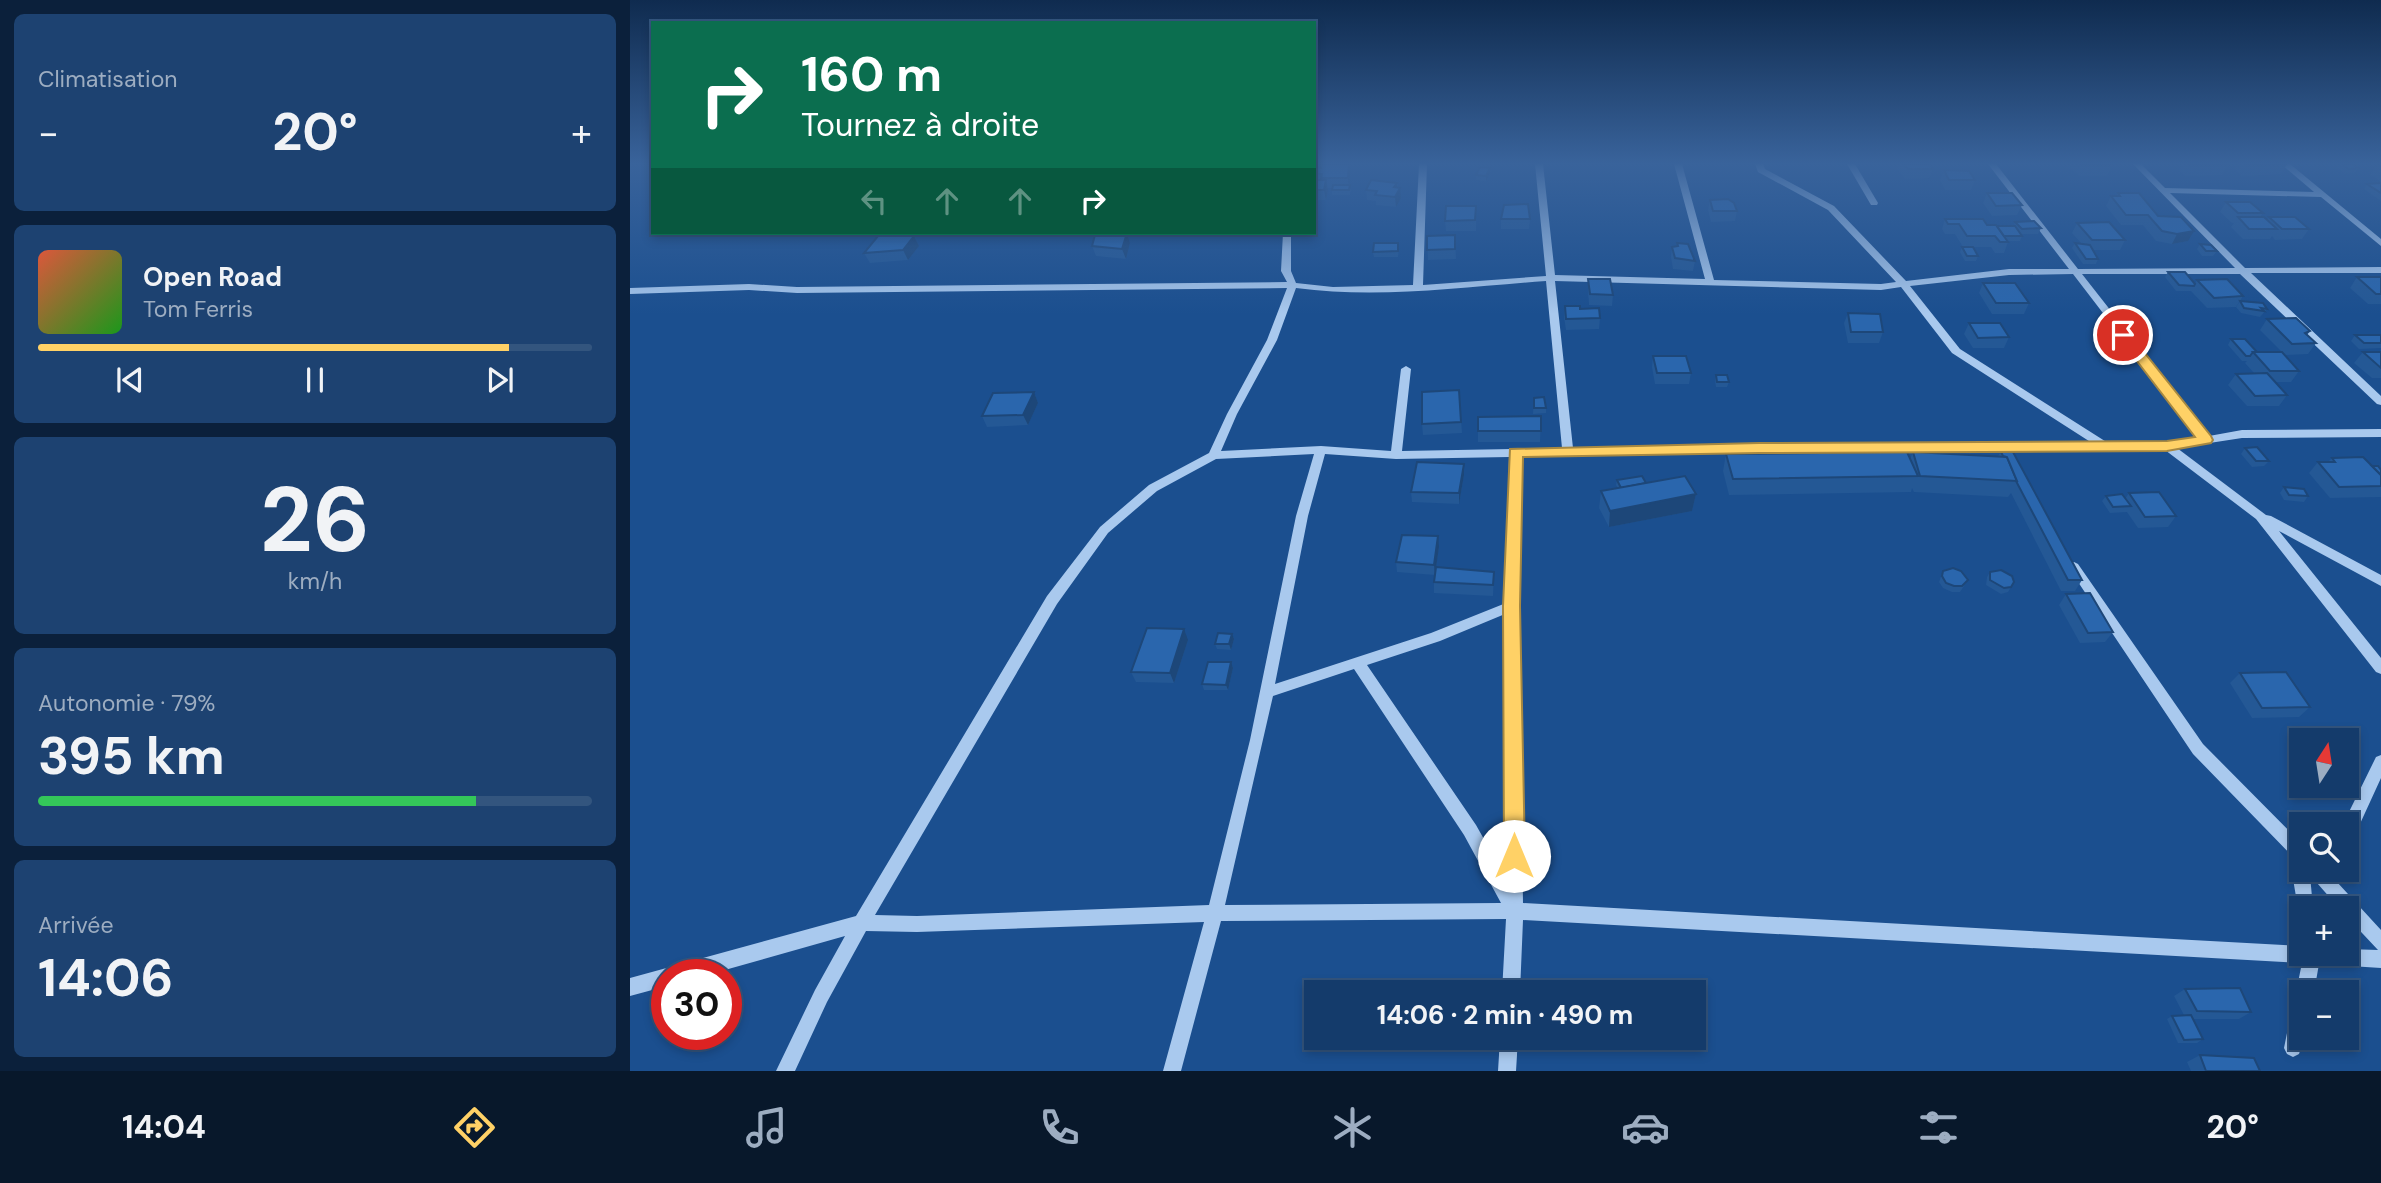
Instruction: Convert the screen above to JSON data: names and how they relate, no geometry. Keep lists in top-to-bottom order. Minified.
{"north":"top","page":{"tile":["Climatisation",["26","km/h"],["Autonomie · 79%","395 km"],["Arrivée","14:06"]],"turn":["160 m","Tournez à droite"],"heat":["−","20°","+"],"song":["Open Road","Tom Ferris"],"map_buttons":["+","−"],"limit":"30","trip":"14:06 · 2 min · 490 m","tabs":["14:04","20°"]}}
